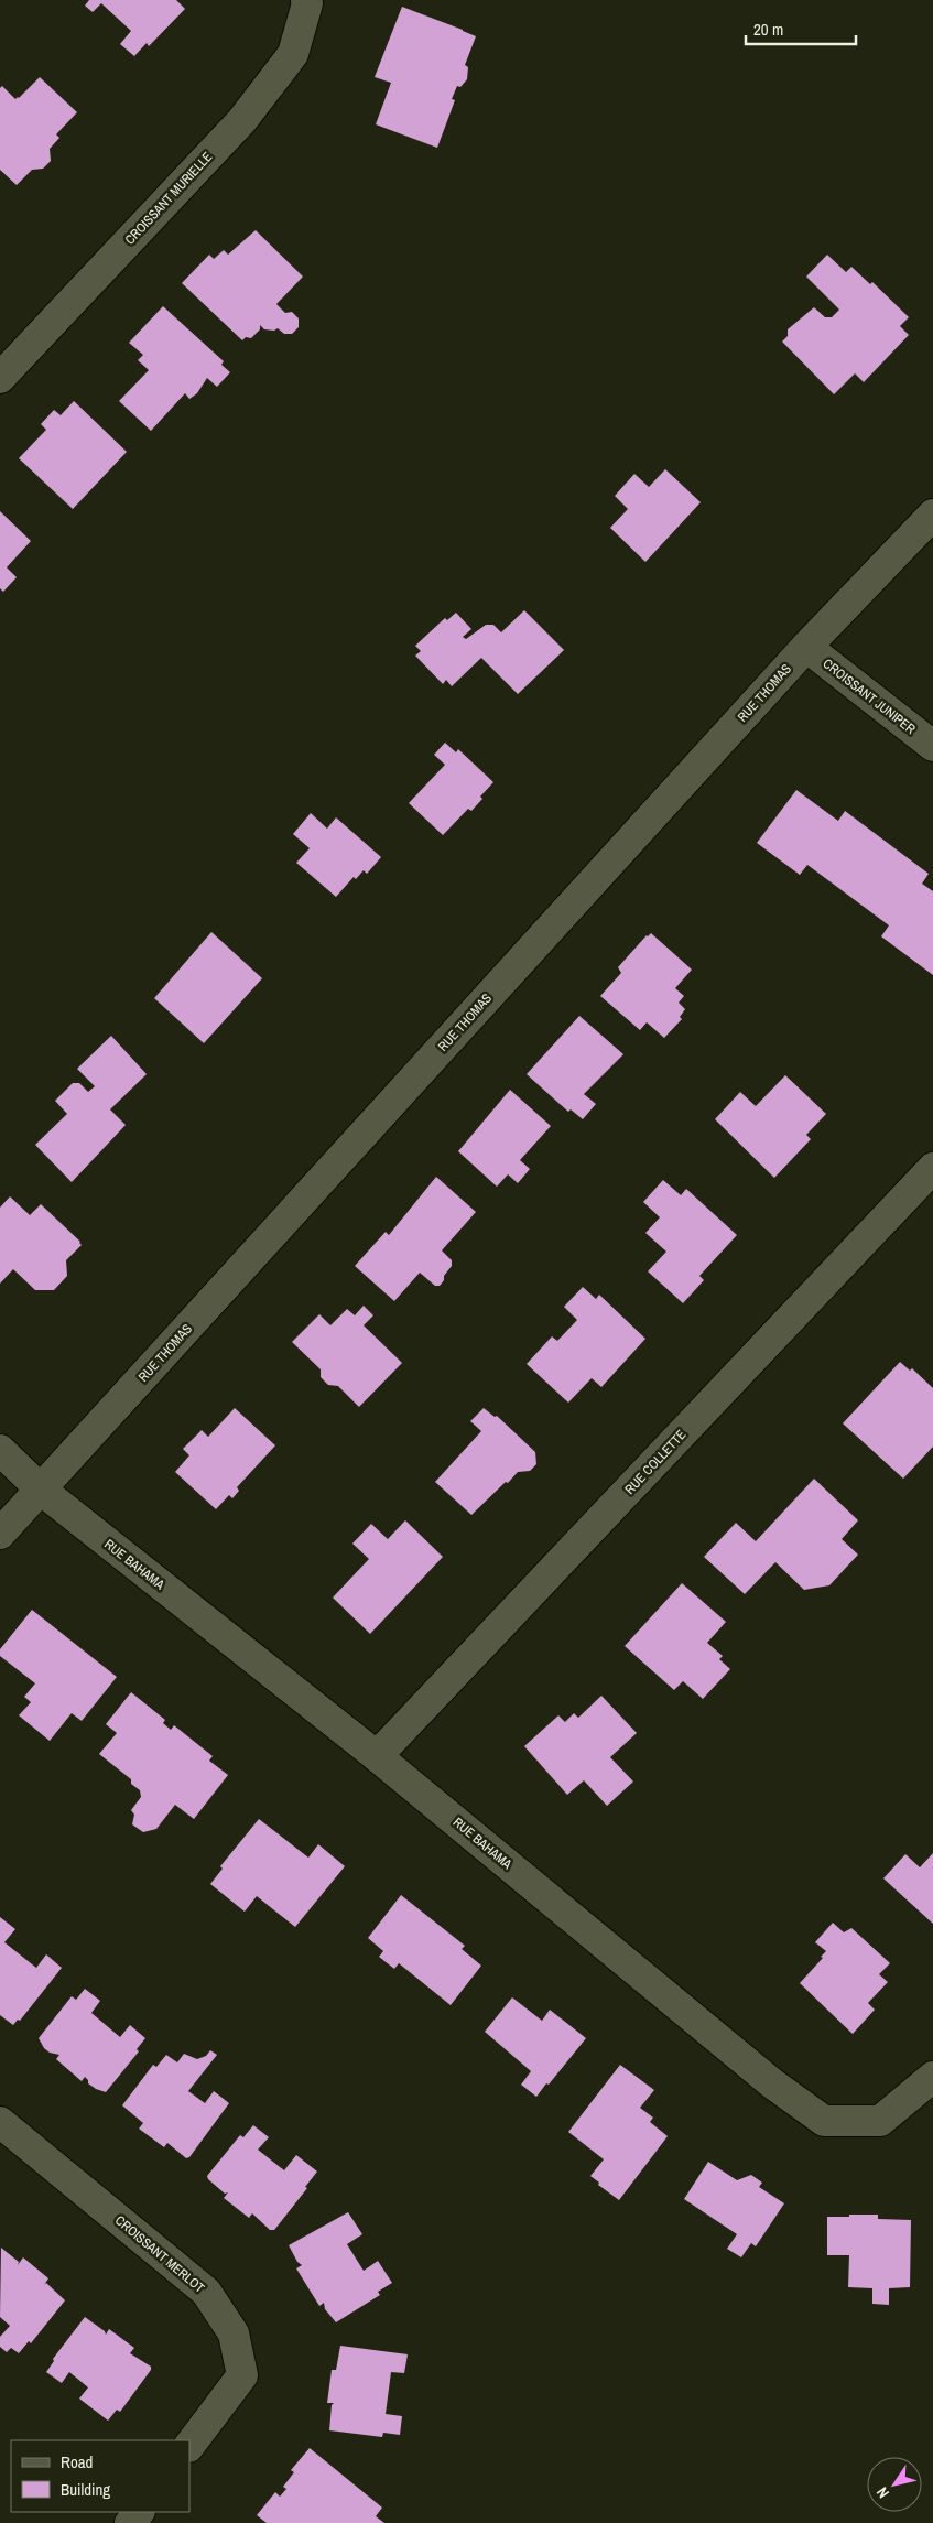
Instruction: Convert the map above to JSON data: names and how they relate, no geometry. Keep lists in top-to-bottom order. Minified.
{"streets":{"street":["CROISSANT MURIELLE","RUE THOMAS","CROISSANT JUNIPER","RUE COLLETTE","RUE BAHAMA","CROISSANT MERLOT"]},"crossings":[["RUE THOMAS","CROISSANT JUNIPER"],["RUE THOMAS","RUE BAHAMA"],["RUE COLLETTE","RUE BAHAMA"]],"legend":["Road","Building"],"scale_bar":"20 m","north":"bottom left"}
